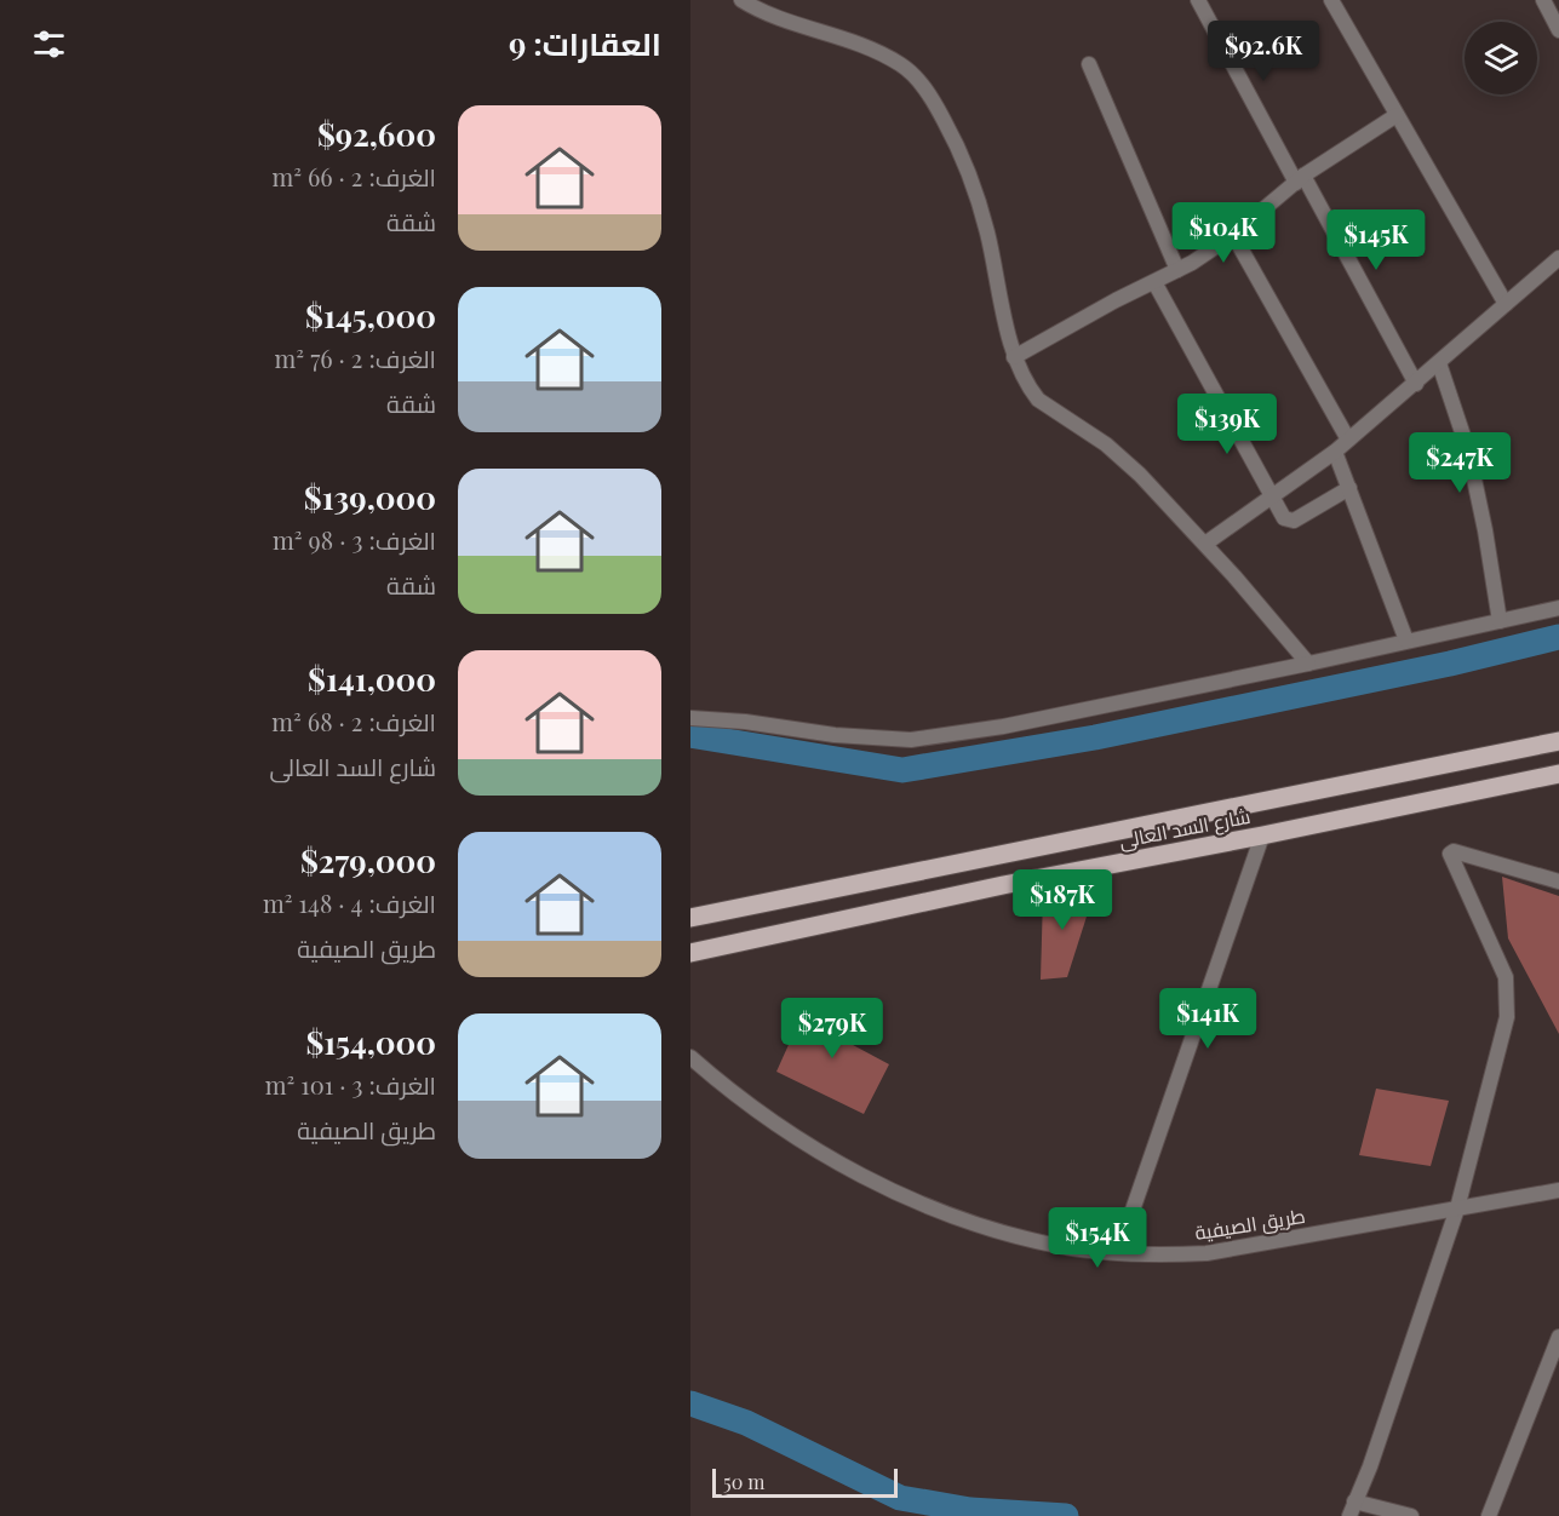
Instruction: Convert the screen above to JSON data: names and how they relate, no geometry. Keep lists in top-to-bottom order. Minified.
{"streets":{"main road":["شارع السد العالى"],"street":["طريق الصيفية"]},"scale_bar":"50 m","page":{"heading":"العقارات: 9","price":["$92.6K","$104K","$145K","$139K","$247K","$187K","$141K","$279K","$154K"],"list":[{"name":"$92,600","note":"الغرف: 2 · 66 m² · شقة"},{"name":"$145,000","note":"الغرف: 2 · 76 m² · شقة"},{"name":"$139,000","note":"الغرف: 3 · 98 m² · شقة"},{"name":"$141,000","note":"الغرف: 2 · 68 m² · شارع السد العالى"},{"name":"$279,000","note":"الغرف: 4 · 148 m² · طريق الصيفية"},{"name":"$154,000","note":"الغرف: 3 · 101 m² · طريق الصيفية"}],"scale":"50 m"}}
